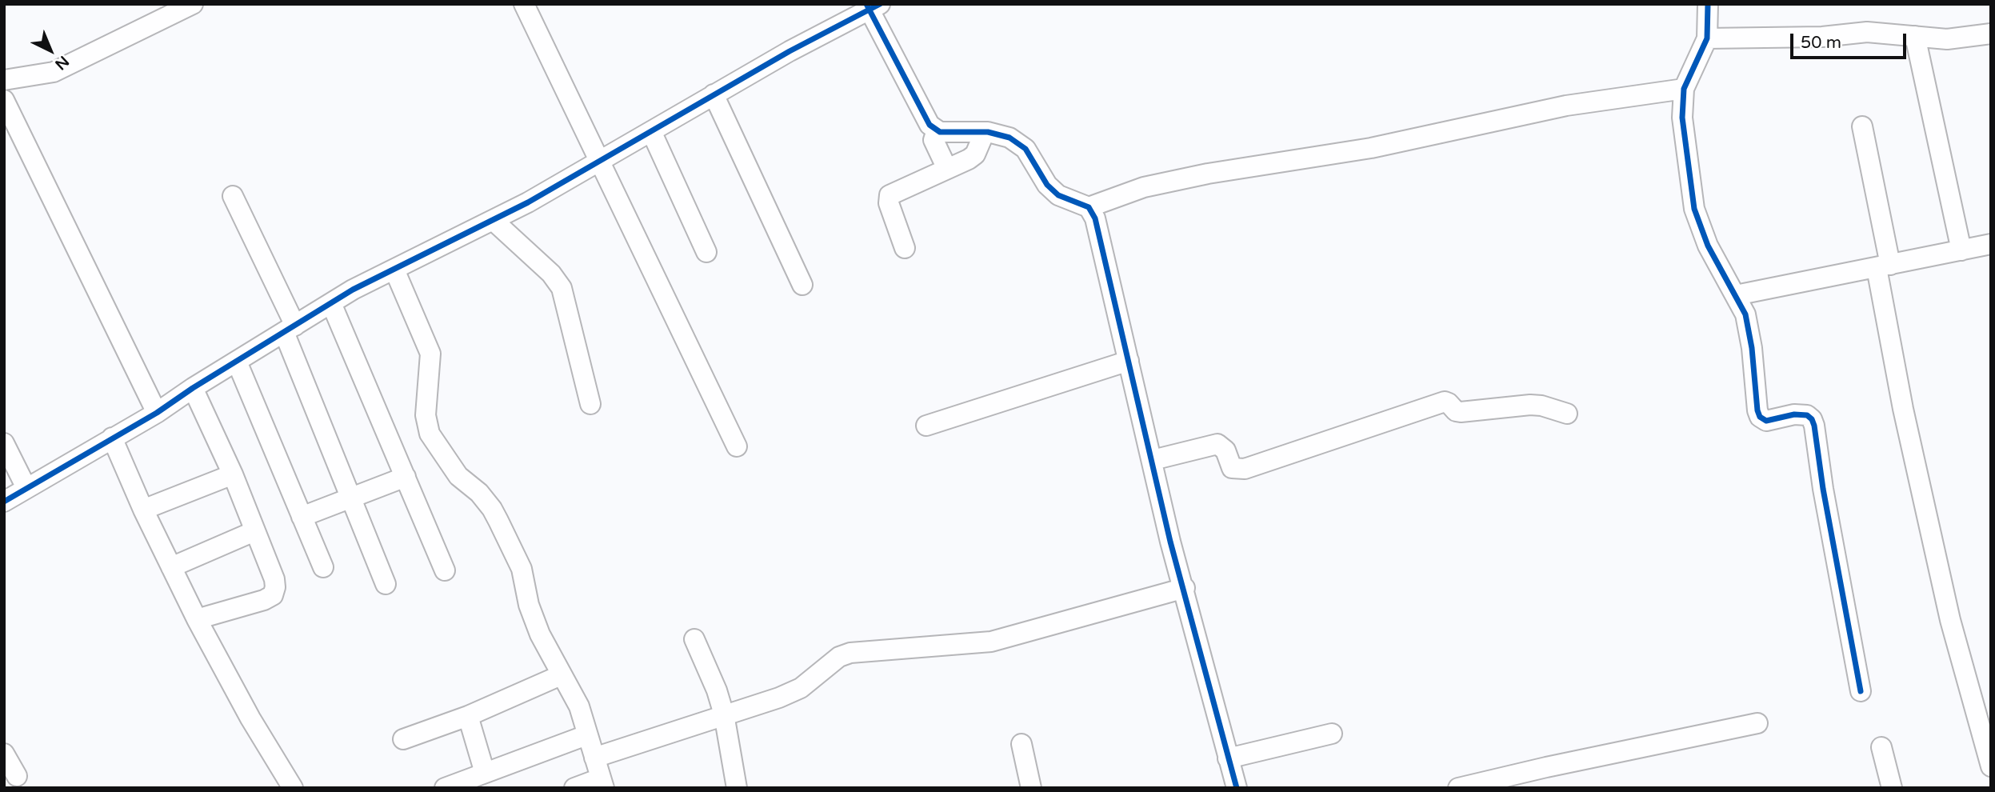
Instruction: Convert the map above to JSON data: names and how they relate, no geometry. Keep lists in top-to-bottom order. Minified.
{"scale_bar":"50 m","north":"bottom right"}
